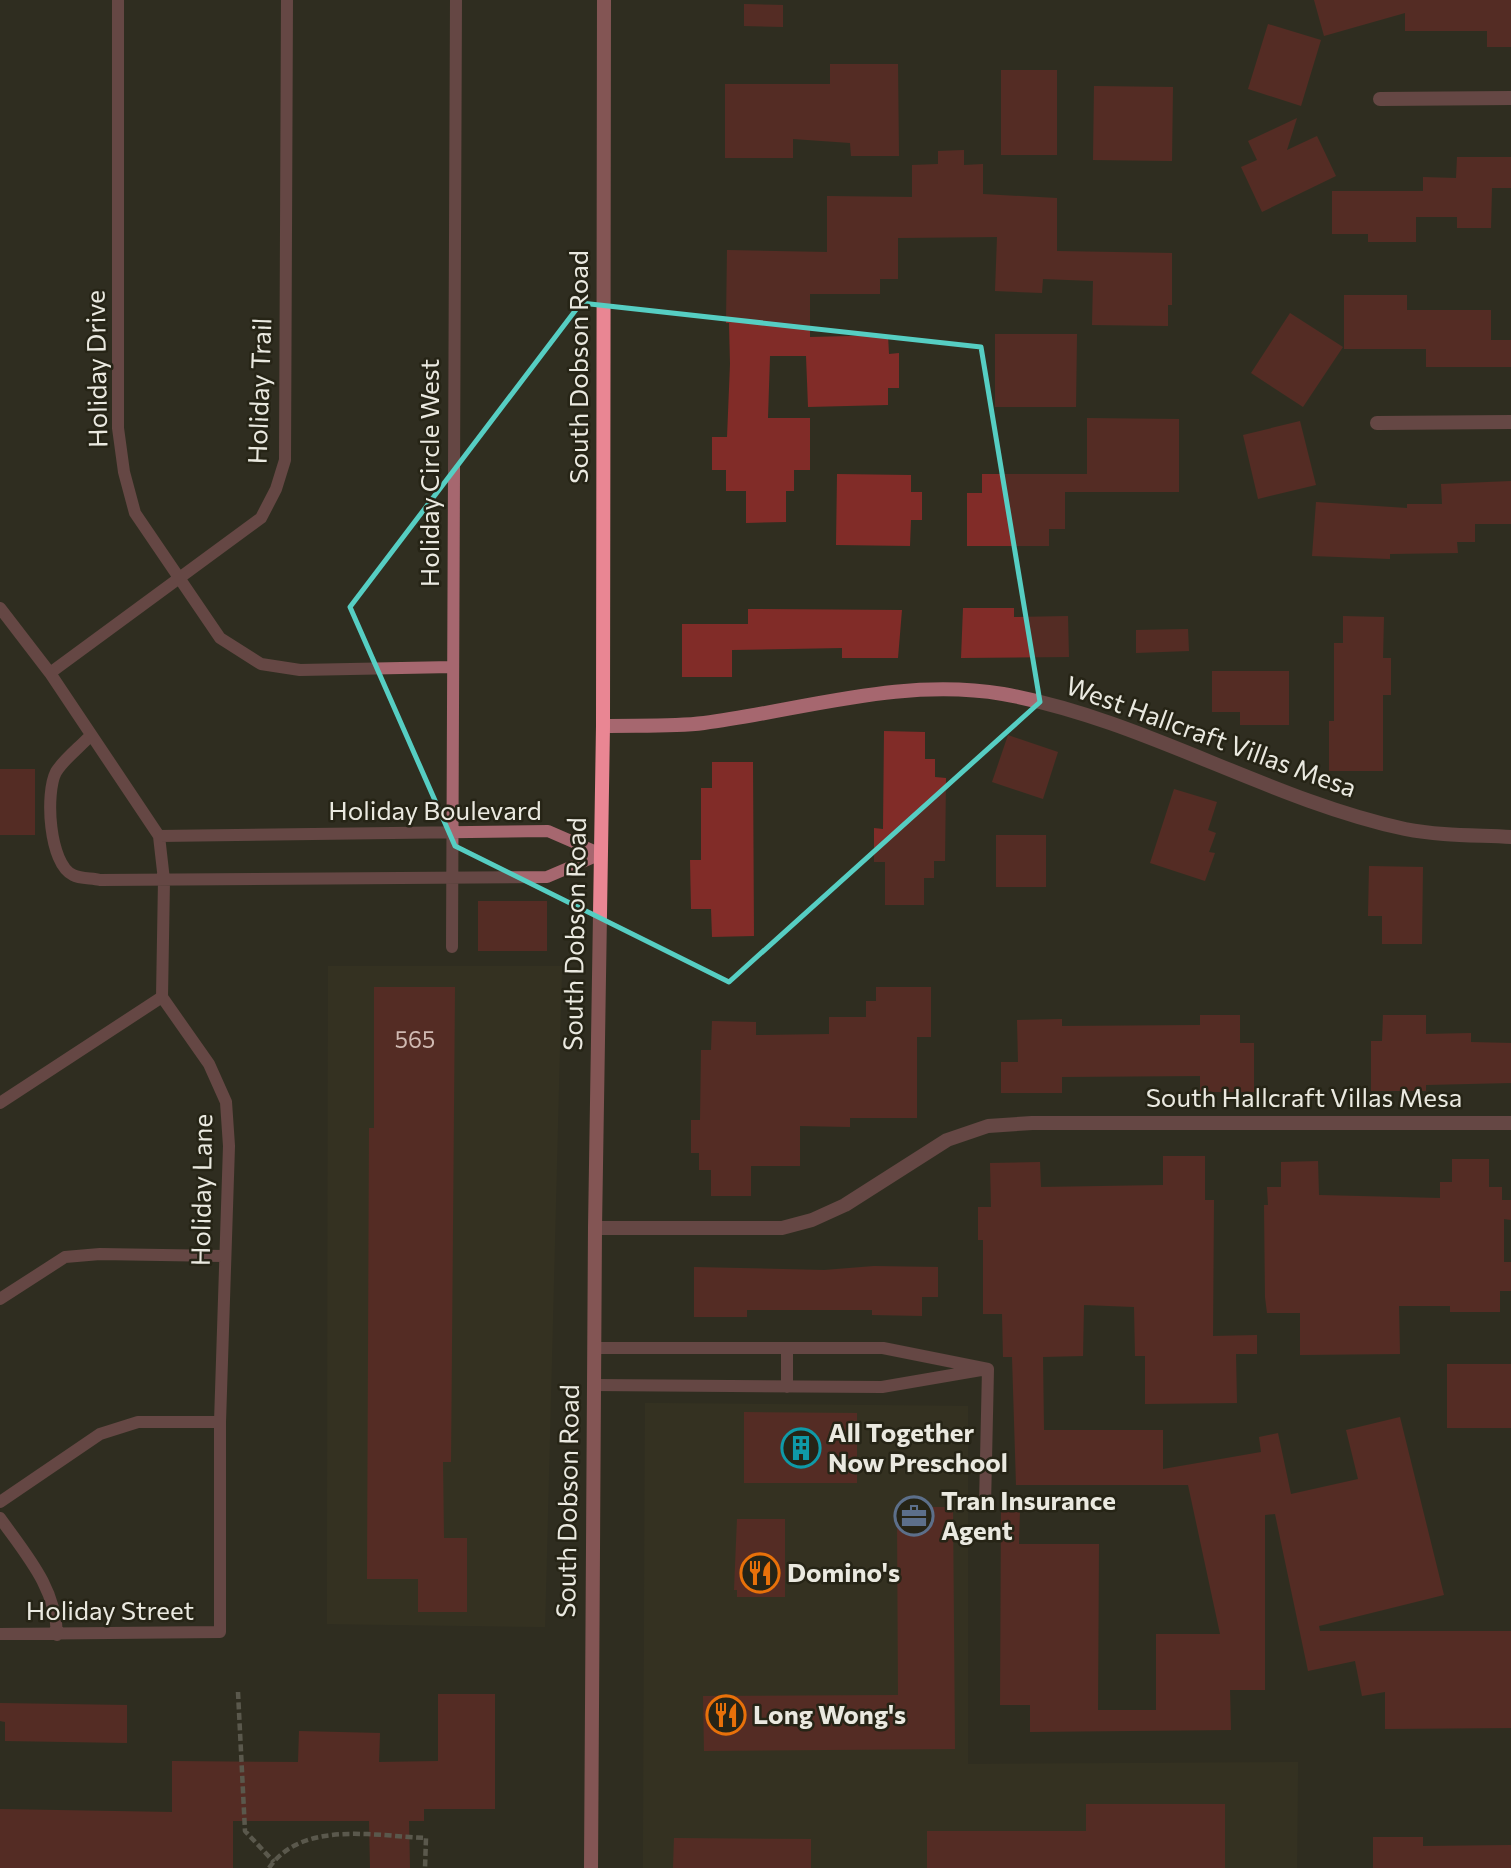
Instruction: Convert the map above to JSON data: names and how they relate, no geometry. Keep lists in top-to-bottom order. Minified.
{"streets":{"main road":["South Dobson Road"],"street":["West Hallcraft Villas Mesa","South Hallcraft Villas Mesa"],"lane":["Holiday Drive","Holiday Trail","Holiday Circle West","Holiday Boulevard","Holiday Lane","Holiday Street"]},"crossings":[["South Dobson Road","West Hallcraft Villas Mesa"],["South Dobson Road","Holiday Boulevard"],["South Dobson Road","South Hallcraft Villas Mesa"],["Holiday Drive","Holiday Trail"],["Holiday Drive","Holiday Circle West"],["Holiday Circle West","Holiday Boulevard"],["Holiday Lane","Holiday Street"]],"places":{"building":["All Together Now Preschool"],"office":["Tran Insurance Agent"],"restaurant":["Domino's","Long Wong's"]},"house_numbers":["565"]}
